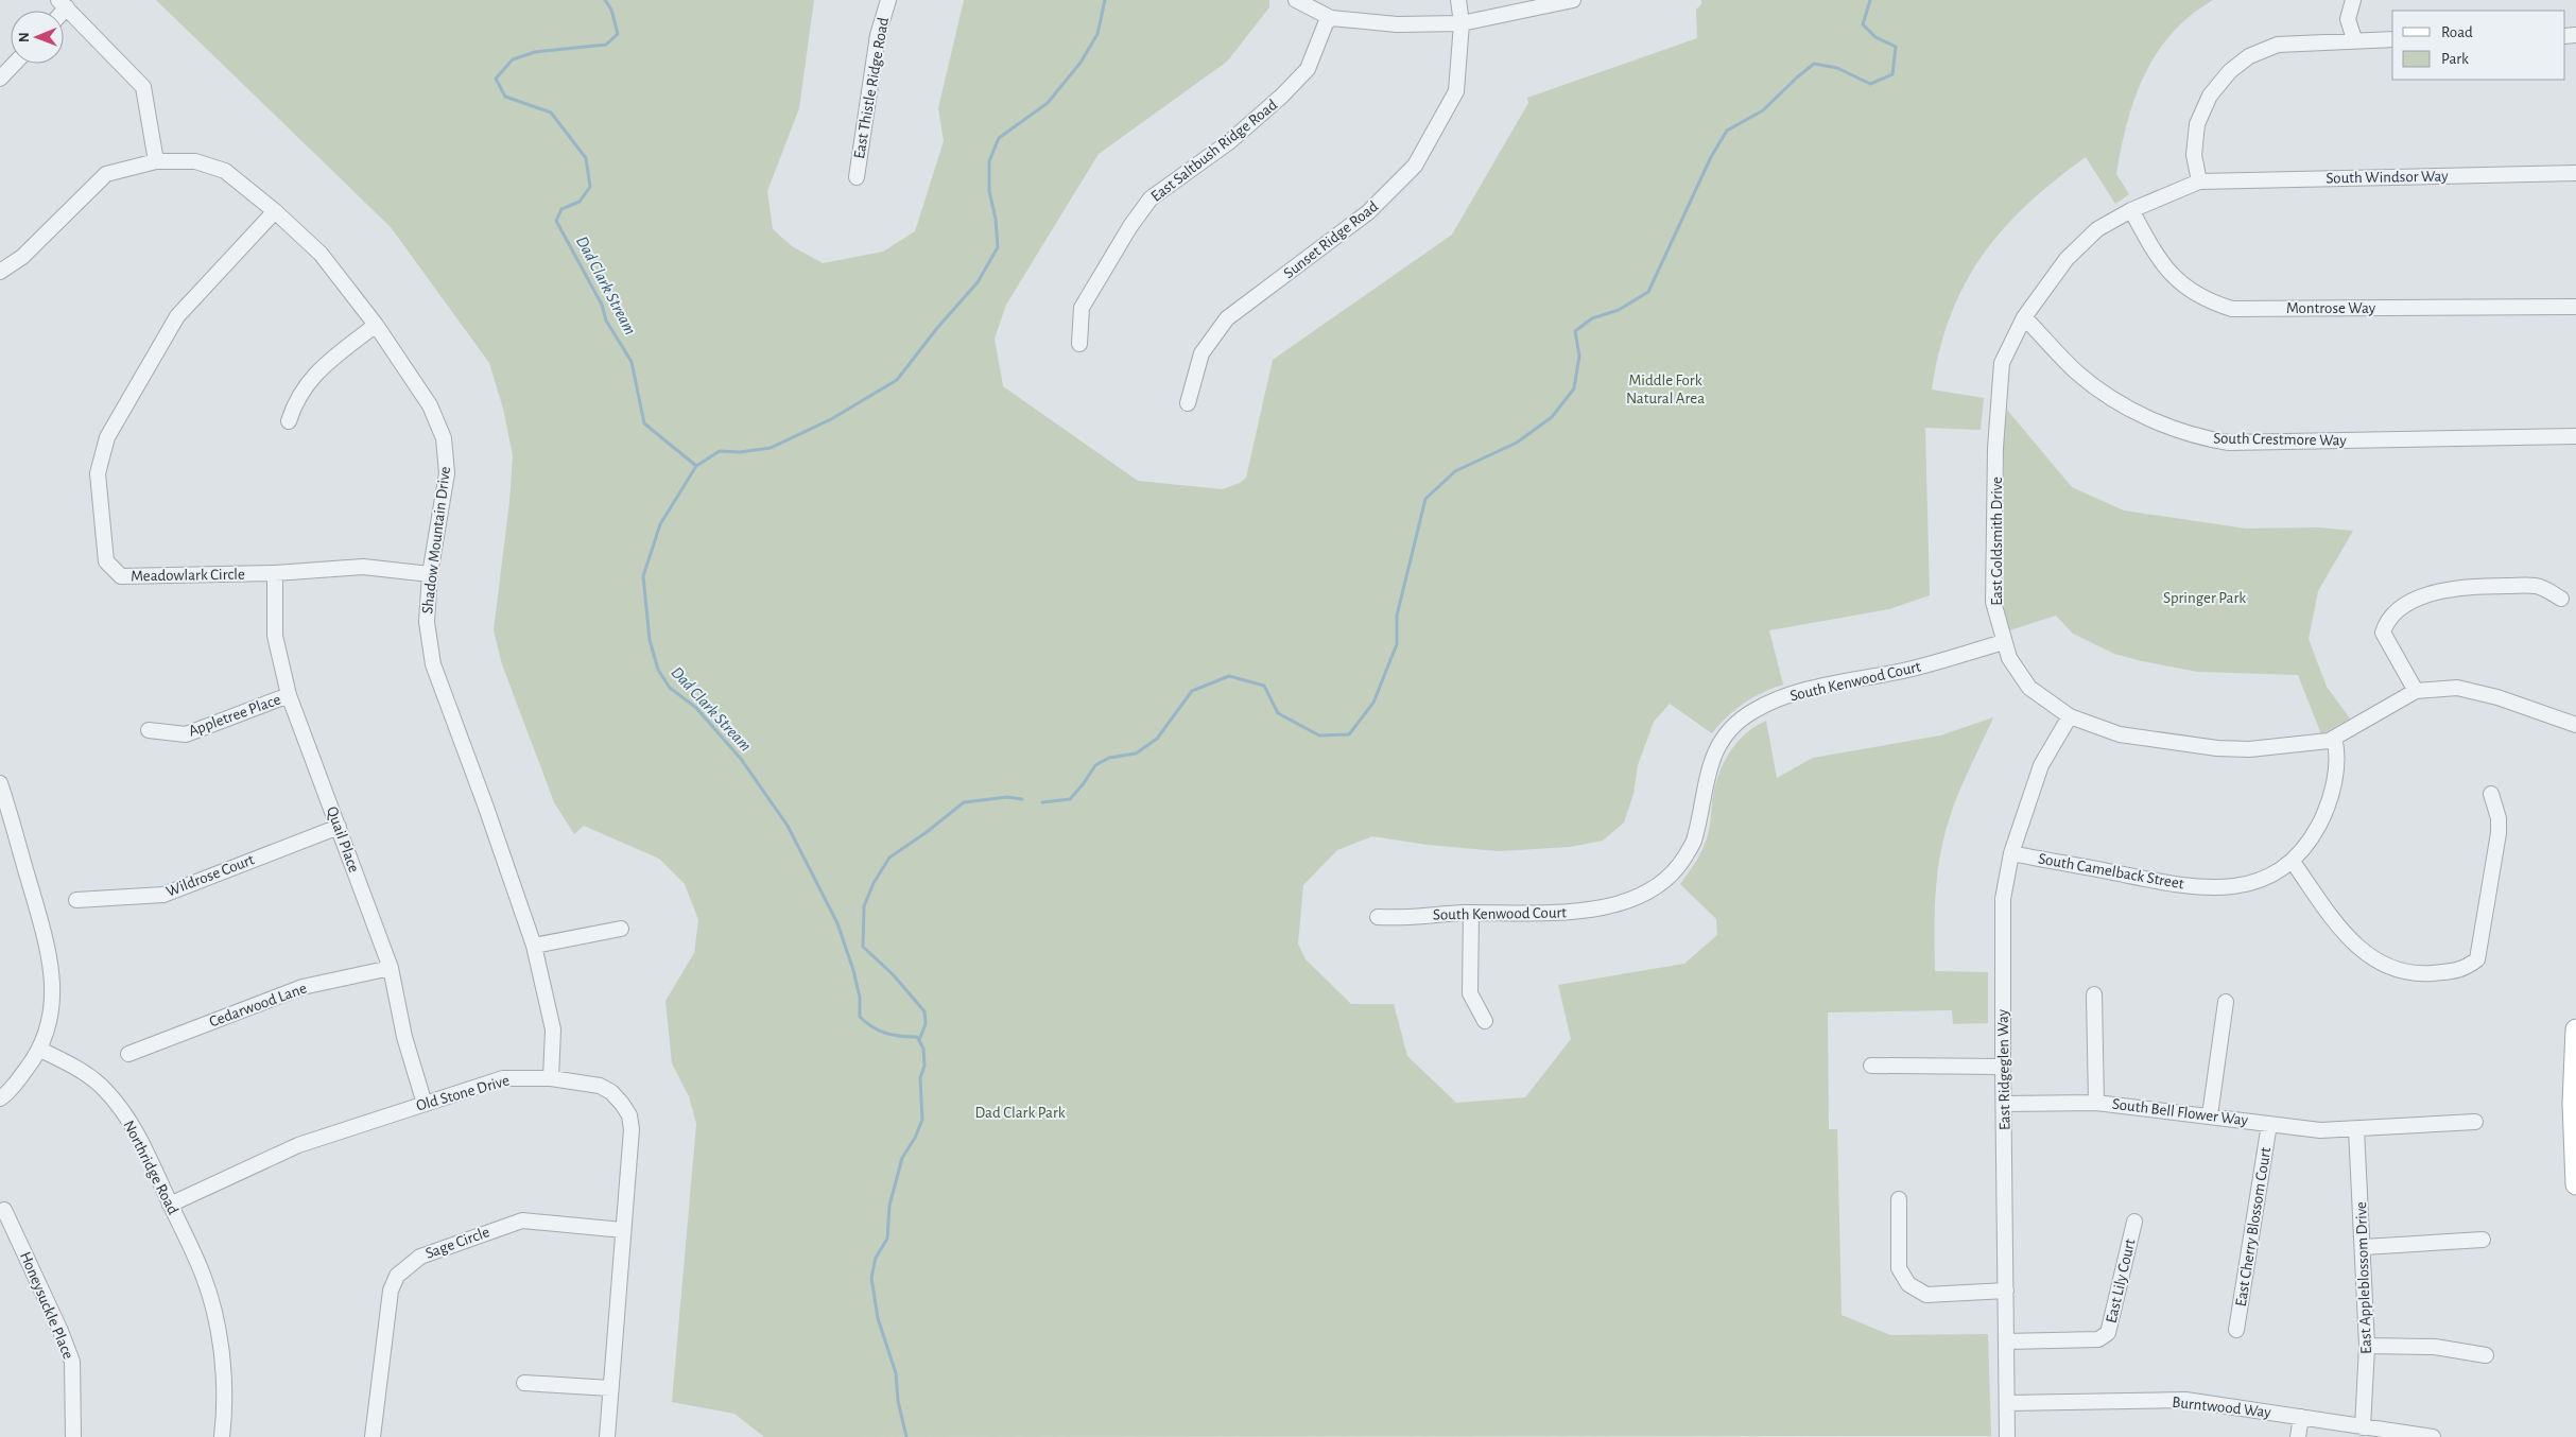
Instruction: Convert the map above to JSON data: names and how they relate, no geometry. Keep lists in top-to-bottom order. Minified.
{"streets":{"street":["East Thistle Ridge Road","East Saltbush Ridge Road","South Windsor Way","Sunset Ridge Road","Montrose Way","South Crestmore Way","Shadow Mountain Drive","East Goldsmith Drive","Meadowlark Circle","South Kenwood Court","Appletree Place","Quail Place","South Camelback Street","Wildrose Court","Cedarwood Lane","East Ridgeglen Way","Old Stone Drive","South Bell Flower Way","Northridge Road","East Cherry Blossom Court","Sage Circle","East Appleblossom Drive","East Lily Court","Honeysuckle Place","Burntwood Way"]},"crossings":[["South Windsor Way","East Goldsmith Drive"],["Montrose Way","East Goldsmith Drive"],["South Crestmore Way","East Goldsmith Drive"],["Shadow Mountain Drive","Meadowlark Circle"],["Shadow Mountain Drive","Old Stone Drive"],["East Goldsmith Drive","South Kenwood Court"],["East Goldsmith Drive","South Camelback Street"],["East Goldsmith Drive","East Ridgeglen Way"],["Meadowlark Circle","Quail Place"],["Appletree Place","Quail Place"],["Quail Place","Wildrose Court"],["Quail Place","Cedarwood Lane"],["Quail Place","Old Stone Drive"],["South Camelback Street","East Ridgeglen Way"],["East Ridgeglen Way","South Bell Flower Way"],["East Ridgeglen Way","East Lily Court"],["East Ridgeglen Way","Burntwood Way"],["Old Stone Drive","Northridge Road"],["Old Stone Drive","Sage Circle"],["South Bell Flower Way","East Cherry Blossom Court"],["South Bell Flower Way","East Appleblossom Drive"],["East Appleblossom Drive","Burntwood Way"]],"water":["Dad Clark Stream"],"parks":["Middle Fork Natural Area","Springer Park","Dad Clark Park"],"legend":["Road","Park"],"north":"left"}
